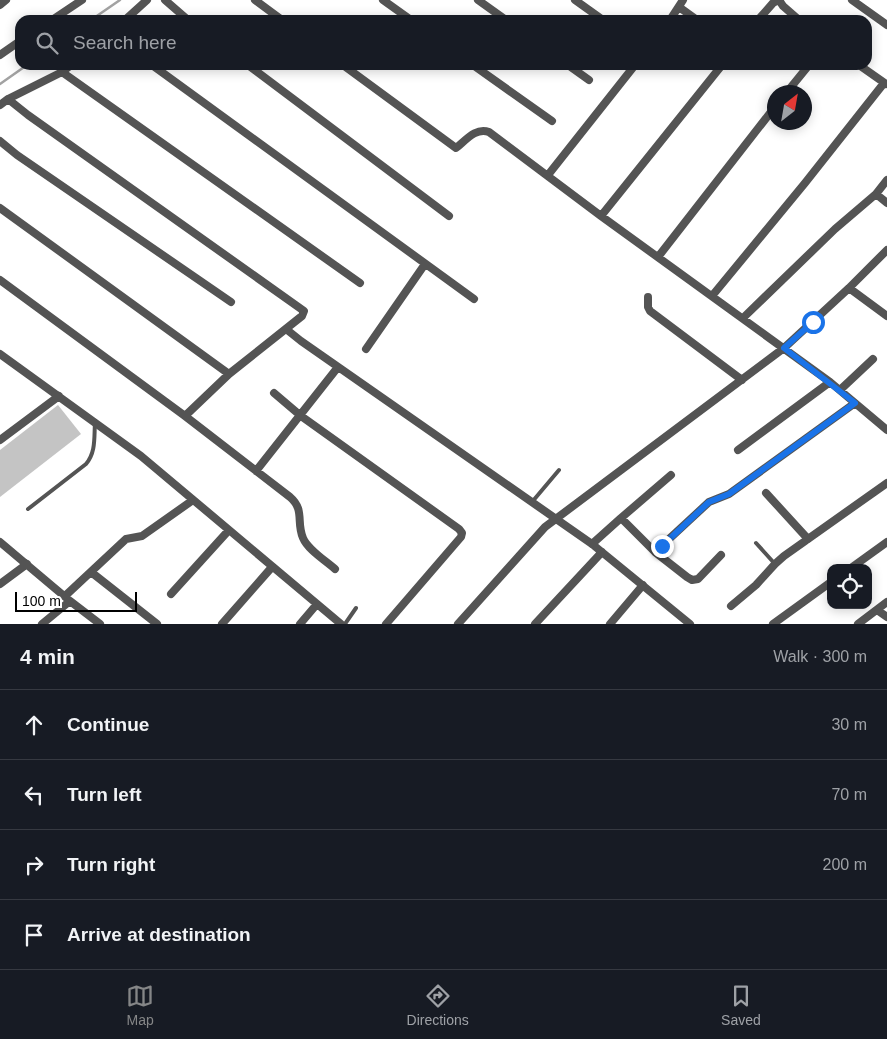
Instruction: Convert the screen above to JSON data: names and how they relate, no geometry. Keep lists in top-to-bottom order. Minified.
{"scale_bar":"100 m","north":"top right","page":{"search":"Search here","scale":"100 m","heading":["4 min","Walk · 300 m"],"list":[["Continue","30 m"],["Turn left","70 m"],["Turn right","200 m"],"Arrive at destination"],"nav":["Map","Directions","Saved"]}}
